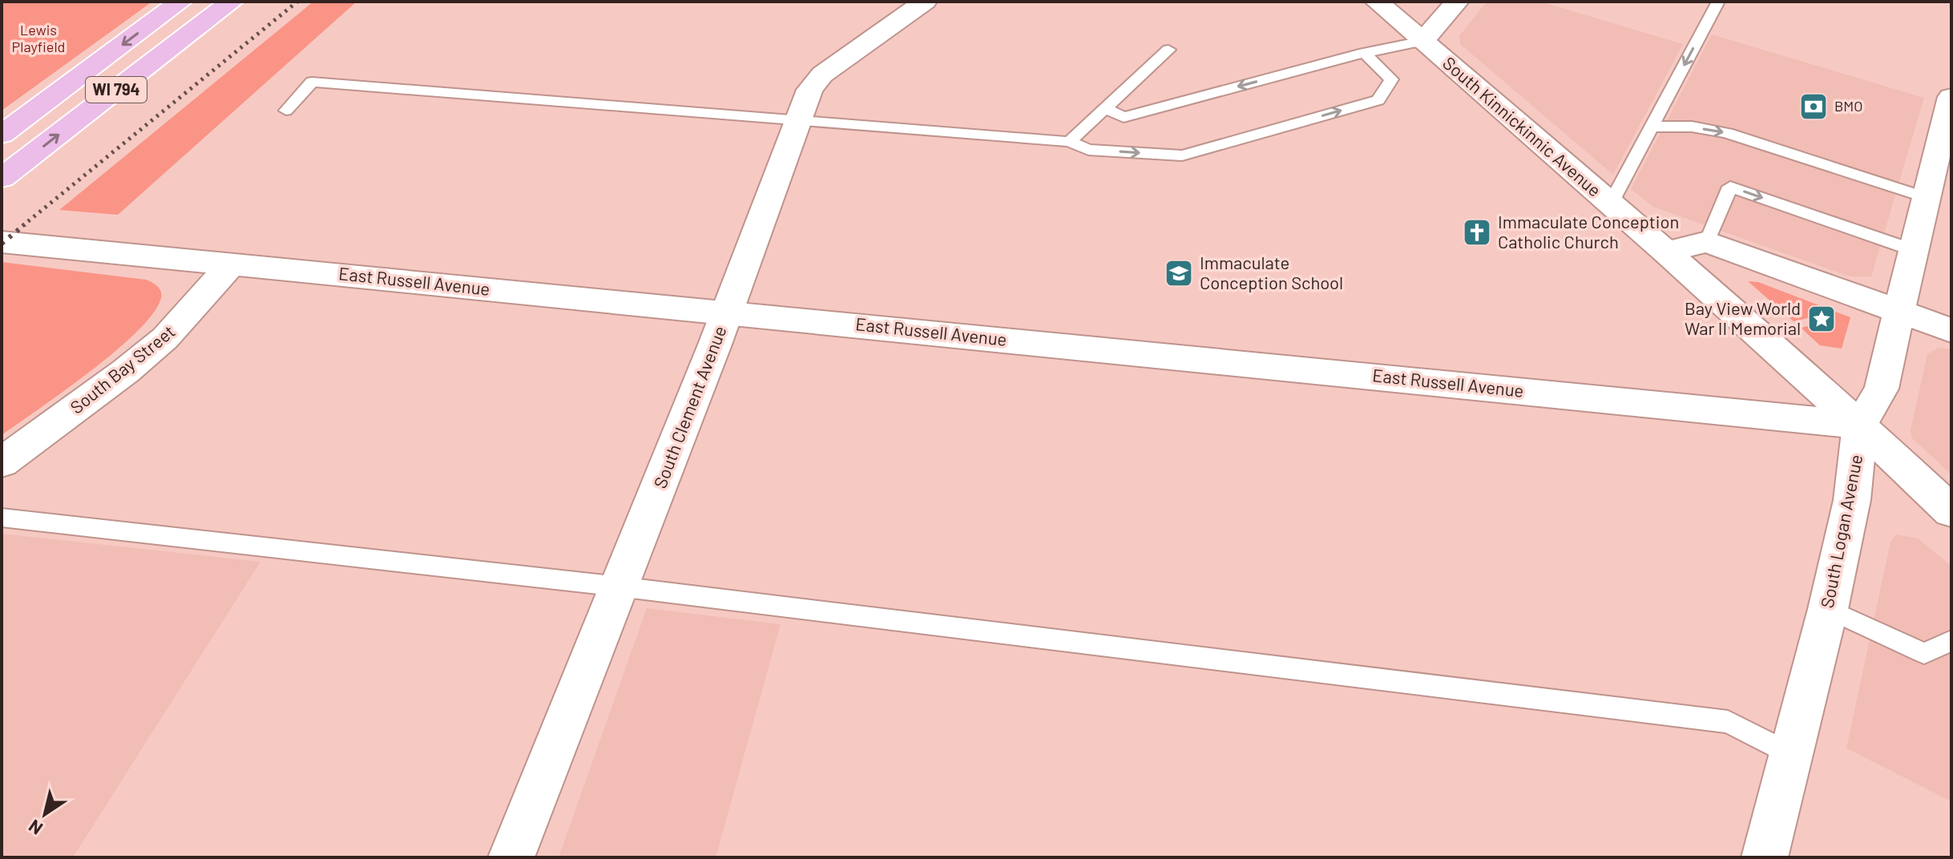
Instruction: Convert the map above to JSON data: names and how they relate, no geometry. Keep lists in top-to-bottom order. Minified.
{"streets":{"main road":["WI 794","South Kinnickinnic Avenue","East Russell Avenue","South Bay Street","South Clement Avenue","South Logan Avenue"]},"crossings":[["South Kinnickinnic Avenue","East Russell Avenue"],["South Kinnickinnic Avenue","South Logan Avenue"],["East Russell Avenue","South Bay Street"],["East Russell Avenue","South Clement Avenue"],["East Russell Avenue","South Logan Avenue"]],"parks":["Lewis Playfield"],"places":{"bank":["BMO"],"church":["Immaculate Conception Catholic Church"],"school or university":["Immaculate Conception School"],"place":["Bay View World War II Memorial"]},"north":"bottom left"}
